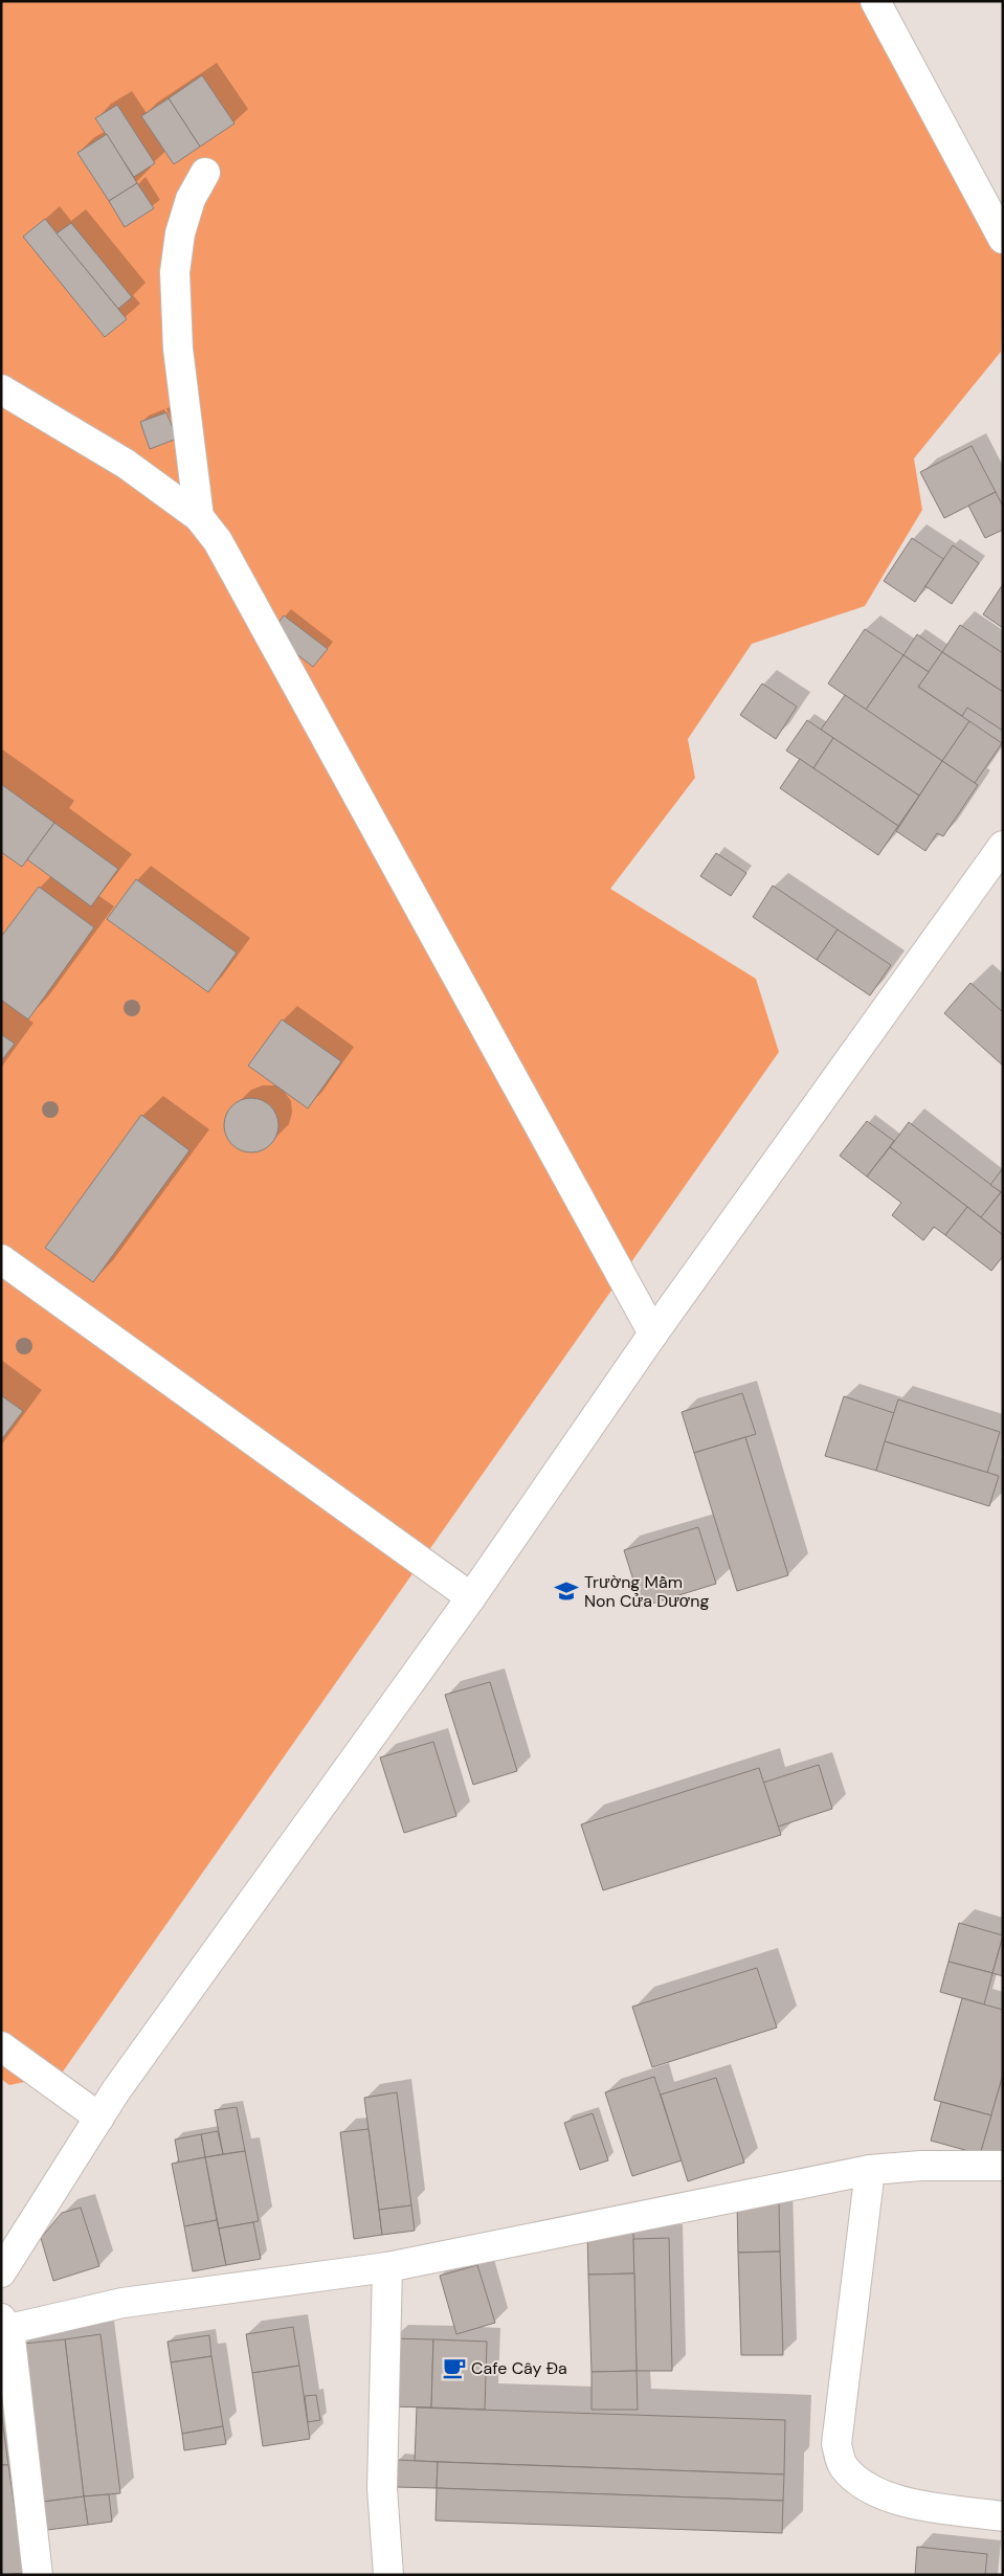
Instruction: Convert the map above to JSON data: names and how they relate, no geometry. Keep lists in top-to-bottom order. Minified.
{"places":{"school or university":["Trường Mầm Non Cửa Dương"],"cafe":["Cafe Cây Đa"]}}
